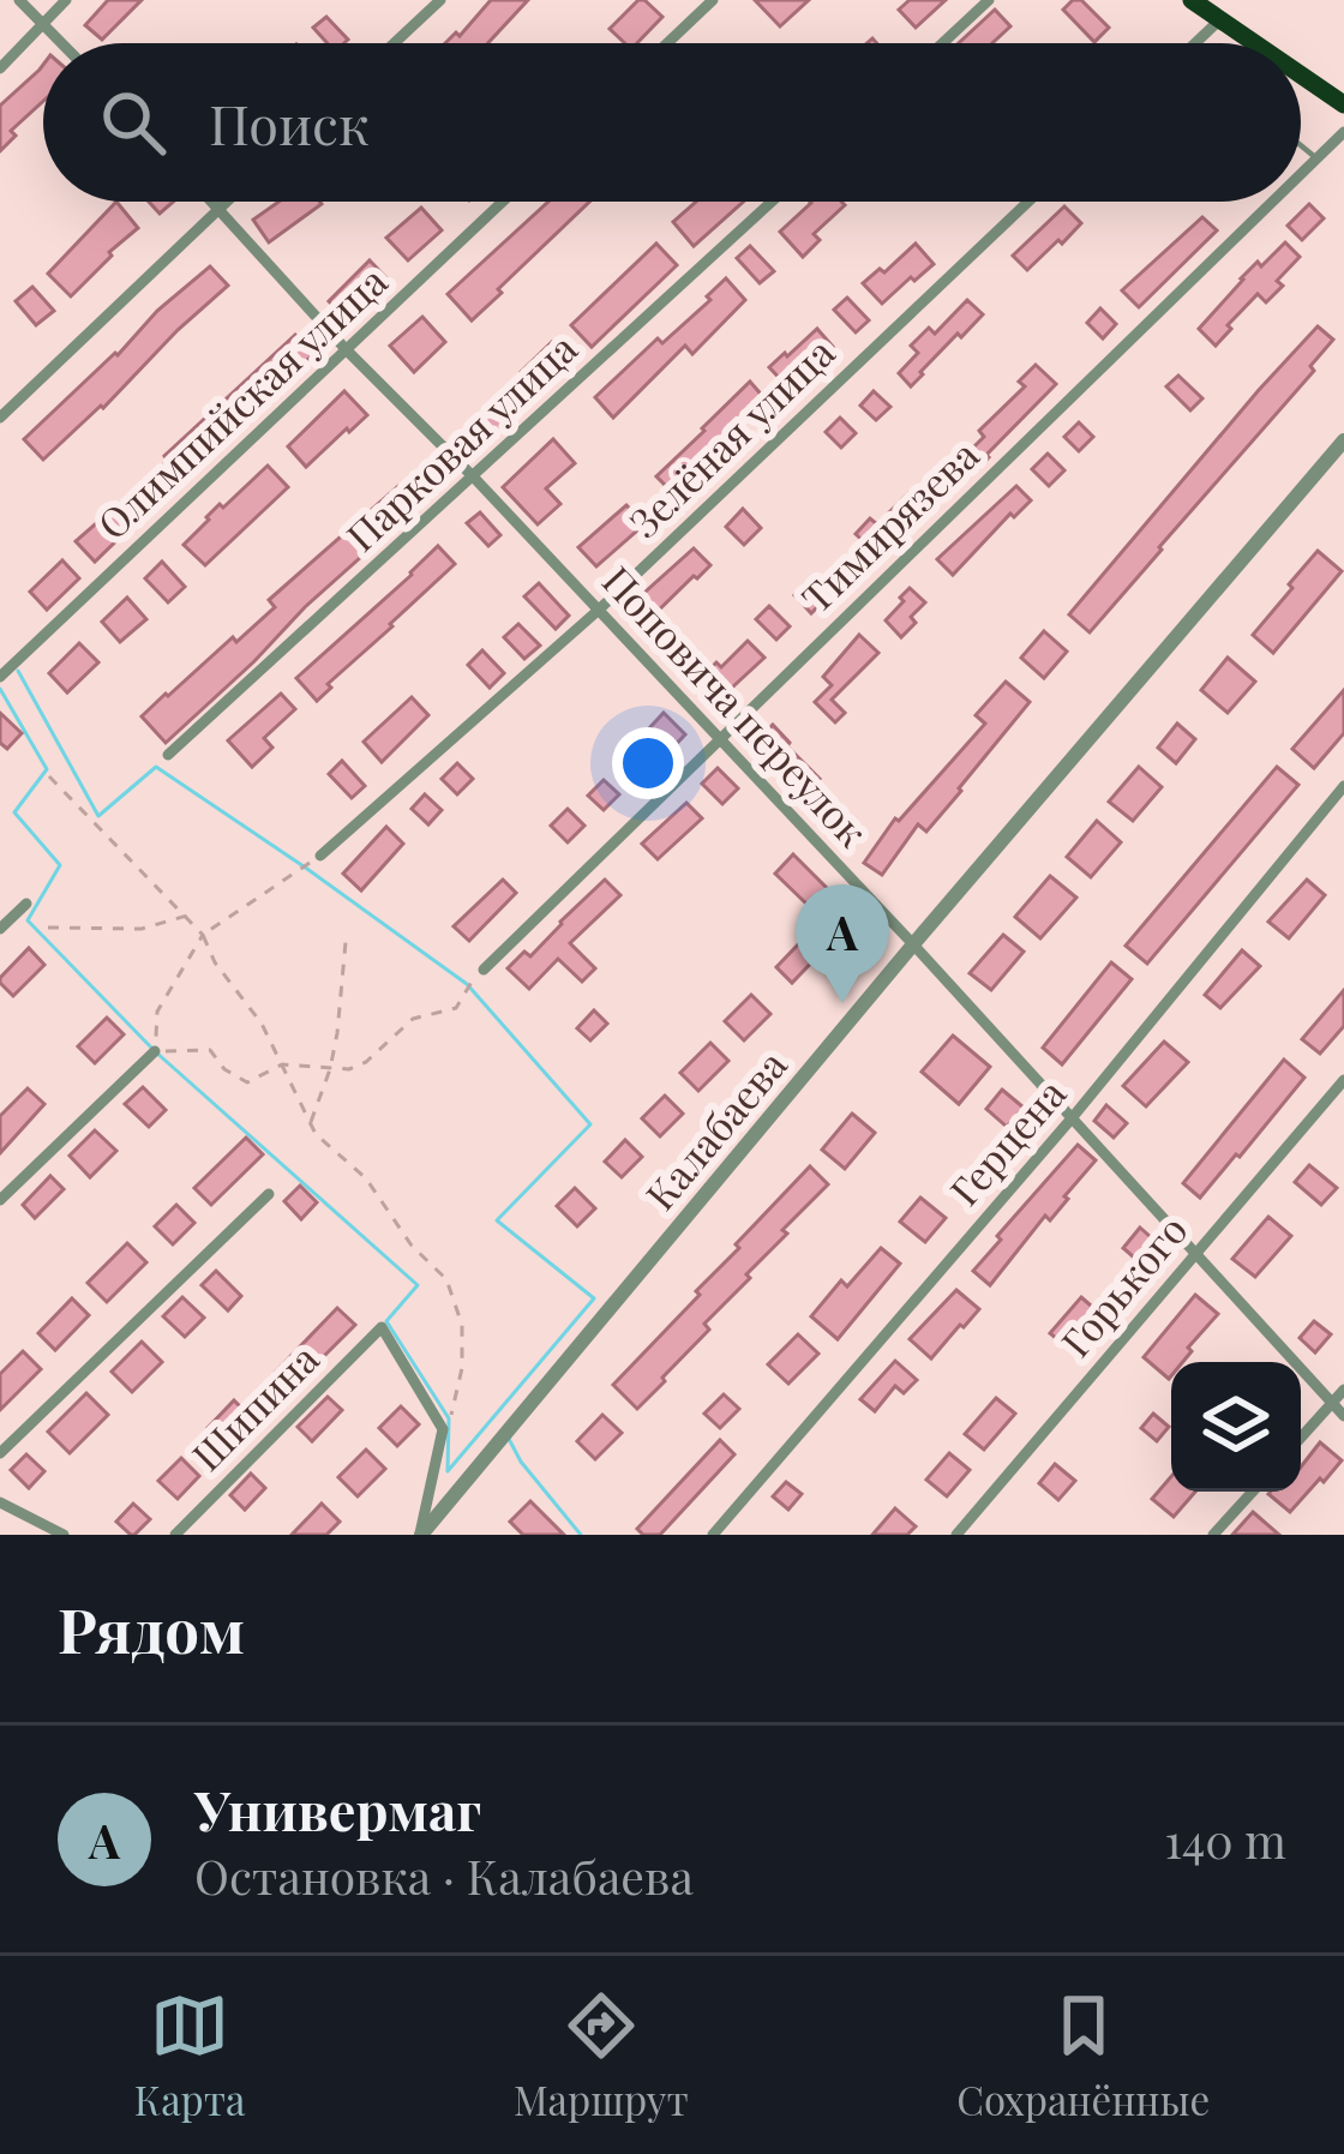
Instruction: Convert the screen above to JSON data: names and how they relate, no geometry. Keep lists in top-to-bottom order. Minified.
{"streets":{"street":["Олимпийская улица","Зелёная улица","Парковая улица","Тимирязева","Поповича переулок","Калабаева","Герцена","Горького","Шипина"]},"crossings":[["Олимпийская улица","Поповича переулок"],["Зелёная улица","Поповича переулок"],["Парковая улица","Поповича переулок"],["Тимирязева","Поповича переулок"],["Поповича переулок","Калабаева"],["Поповича переулок","Герцена"],["Поповича переулок","Горького"]],"page":{"search":"Поиск","pins":"A","heading":"Рядом","list":[{"mark":"A","name":"Универмаг","note":"Остановка · Калабаева","value":"140 m"}],"nav":["Карта","Маршрут","Сохранённые"]}}
